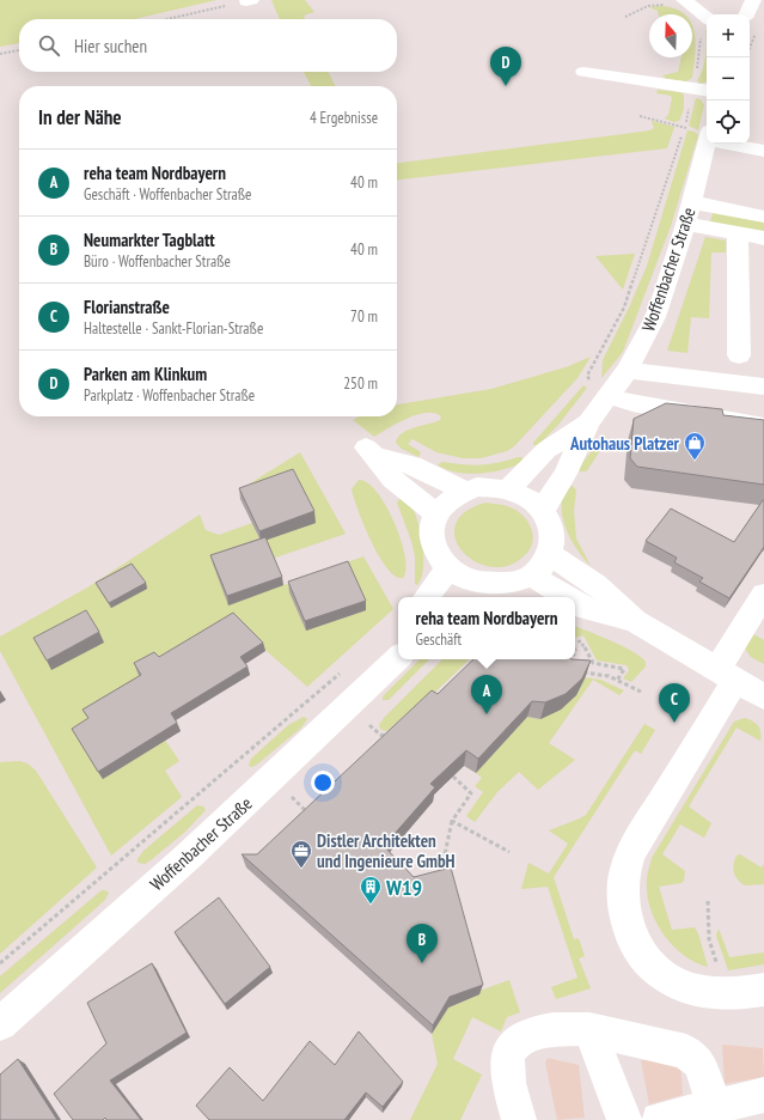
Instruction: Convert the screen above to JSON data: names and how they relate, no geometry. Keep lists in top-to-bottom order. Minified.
{"streets":{"street":["Woffenbacher Straße"]},"places":{"shop":["Autohaus Platzer"],"office":["Distler Architekten und Ingenieure GmbH"],"building":["W19"]},"north":"top","page":{"map_buttons":["+","−"],"search":"Hier suchen","pins":["D","A","C","B"],"heading":["In der Nähe","4 Ergebnisse"],"list":[{"mark":"A","name":"reha team Nordbayern","note":"Geschäft · Woffenbacher Straße","value":"40 m"},{"mark":"B","name":"Neumarkter Tagblatt","note":"Büro · Woffenbacher Straße","value":"40 m"},{"mark":"C","name":"Florianstraße","note":"Haltestelle · Sankt-Florian-Straße","value":"70 m"},{"mark":"D","name":"Parken am Klinkum","note":"Parkplatz · Woffenbacher Straße","value":"250 m"}],"popup":["reha team Nordbayern","Geschäft"]}}
